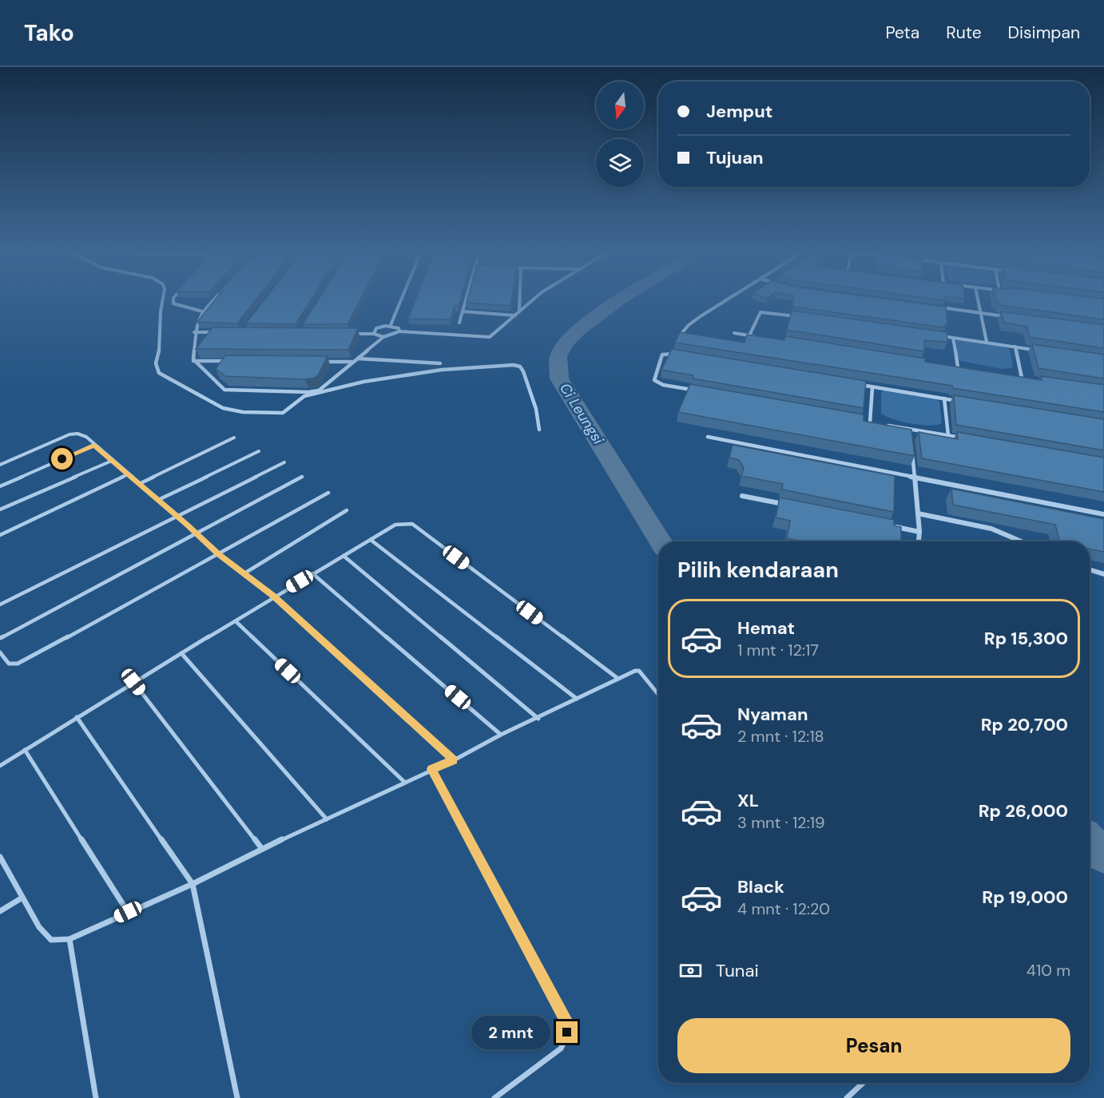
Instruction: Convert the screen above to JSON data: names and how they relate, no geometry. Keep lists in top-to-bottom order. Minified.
{"water":["Ci Leungsi"],"north":"bottom","page":{"header":"Tako","nav":["Peta","Rute","Disimpan"],"banner":["Jemput","Tujuan"],"heading":"Pilih kendaraan","list":[{"name":"Hemat","note":"1 mnt · 12:17","value":"Rp 15,300"},{"name":"Nyaman","note":"2 mnt · 12:18","value":"Rp 20,700"},{"name":"XL","note":"3 mnt · 12:19","value":"Rp 26,000"},{"name":"Black","note":"4 mnt · 12:20","value":"Rp 19,000"}],"pay":["Tunai","410 m"],"buttons":"Pesan","bubble":"2 mnt"}}
